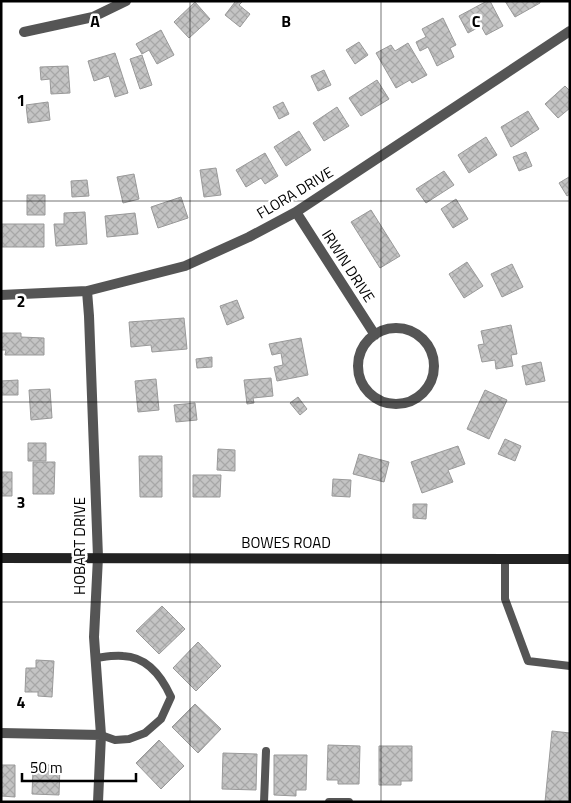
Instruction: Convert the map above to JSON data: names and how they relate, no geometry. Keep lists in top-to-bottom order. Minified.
{"streets":{"main road":["BOWES ROAD"],"street":["FLORA DRIVE","IRWIN DRIVE","HOBART DRIVE"]},"crossings":[["FLORA DRIVE","IRWIN DRIVE"],["FLORA DRIVE","HOBART DRIVE"],["BOWES ROAD","HOBART DRIVE"]],"scale_bar":"50 m","grid":{"columns":["A","B","C"],"rows":["1","2","3","4"]}}
